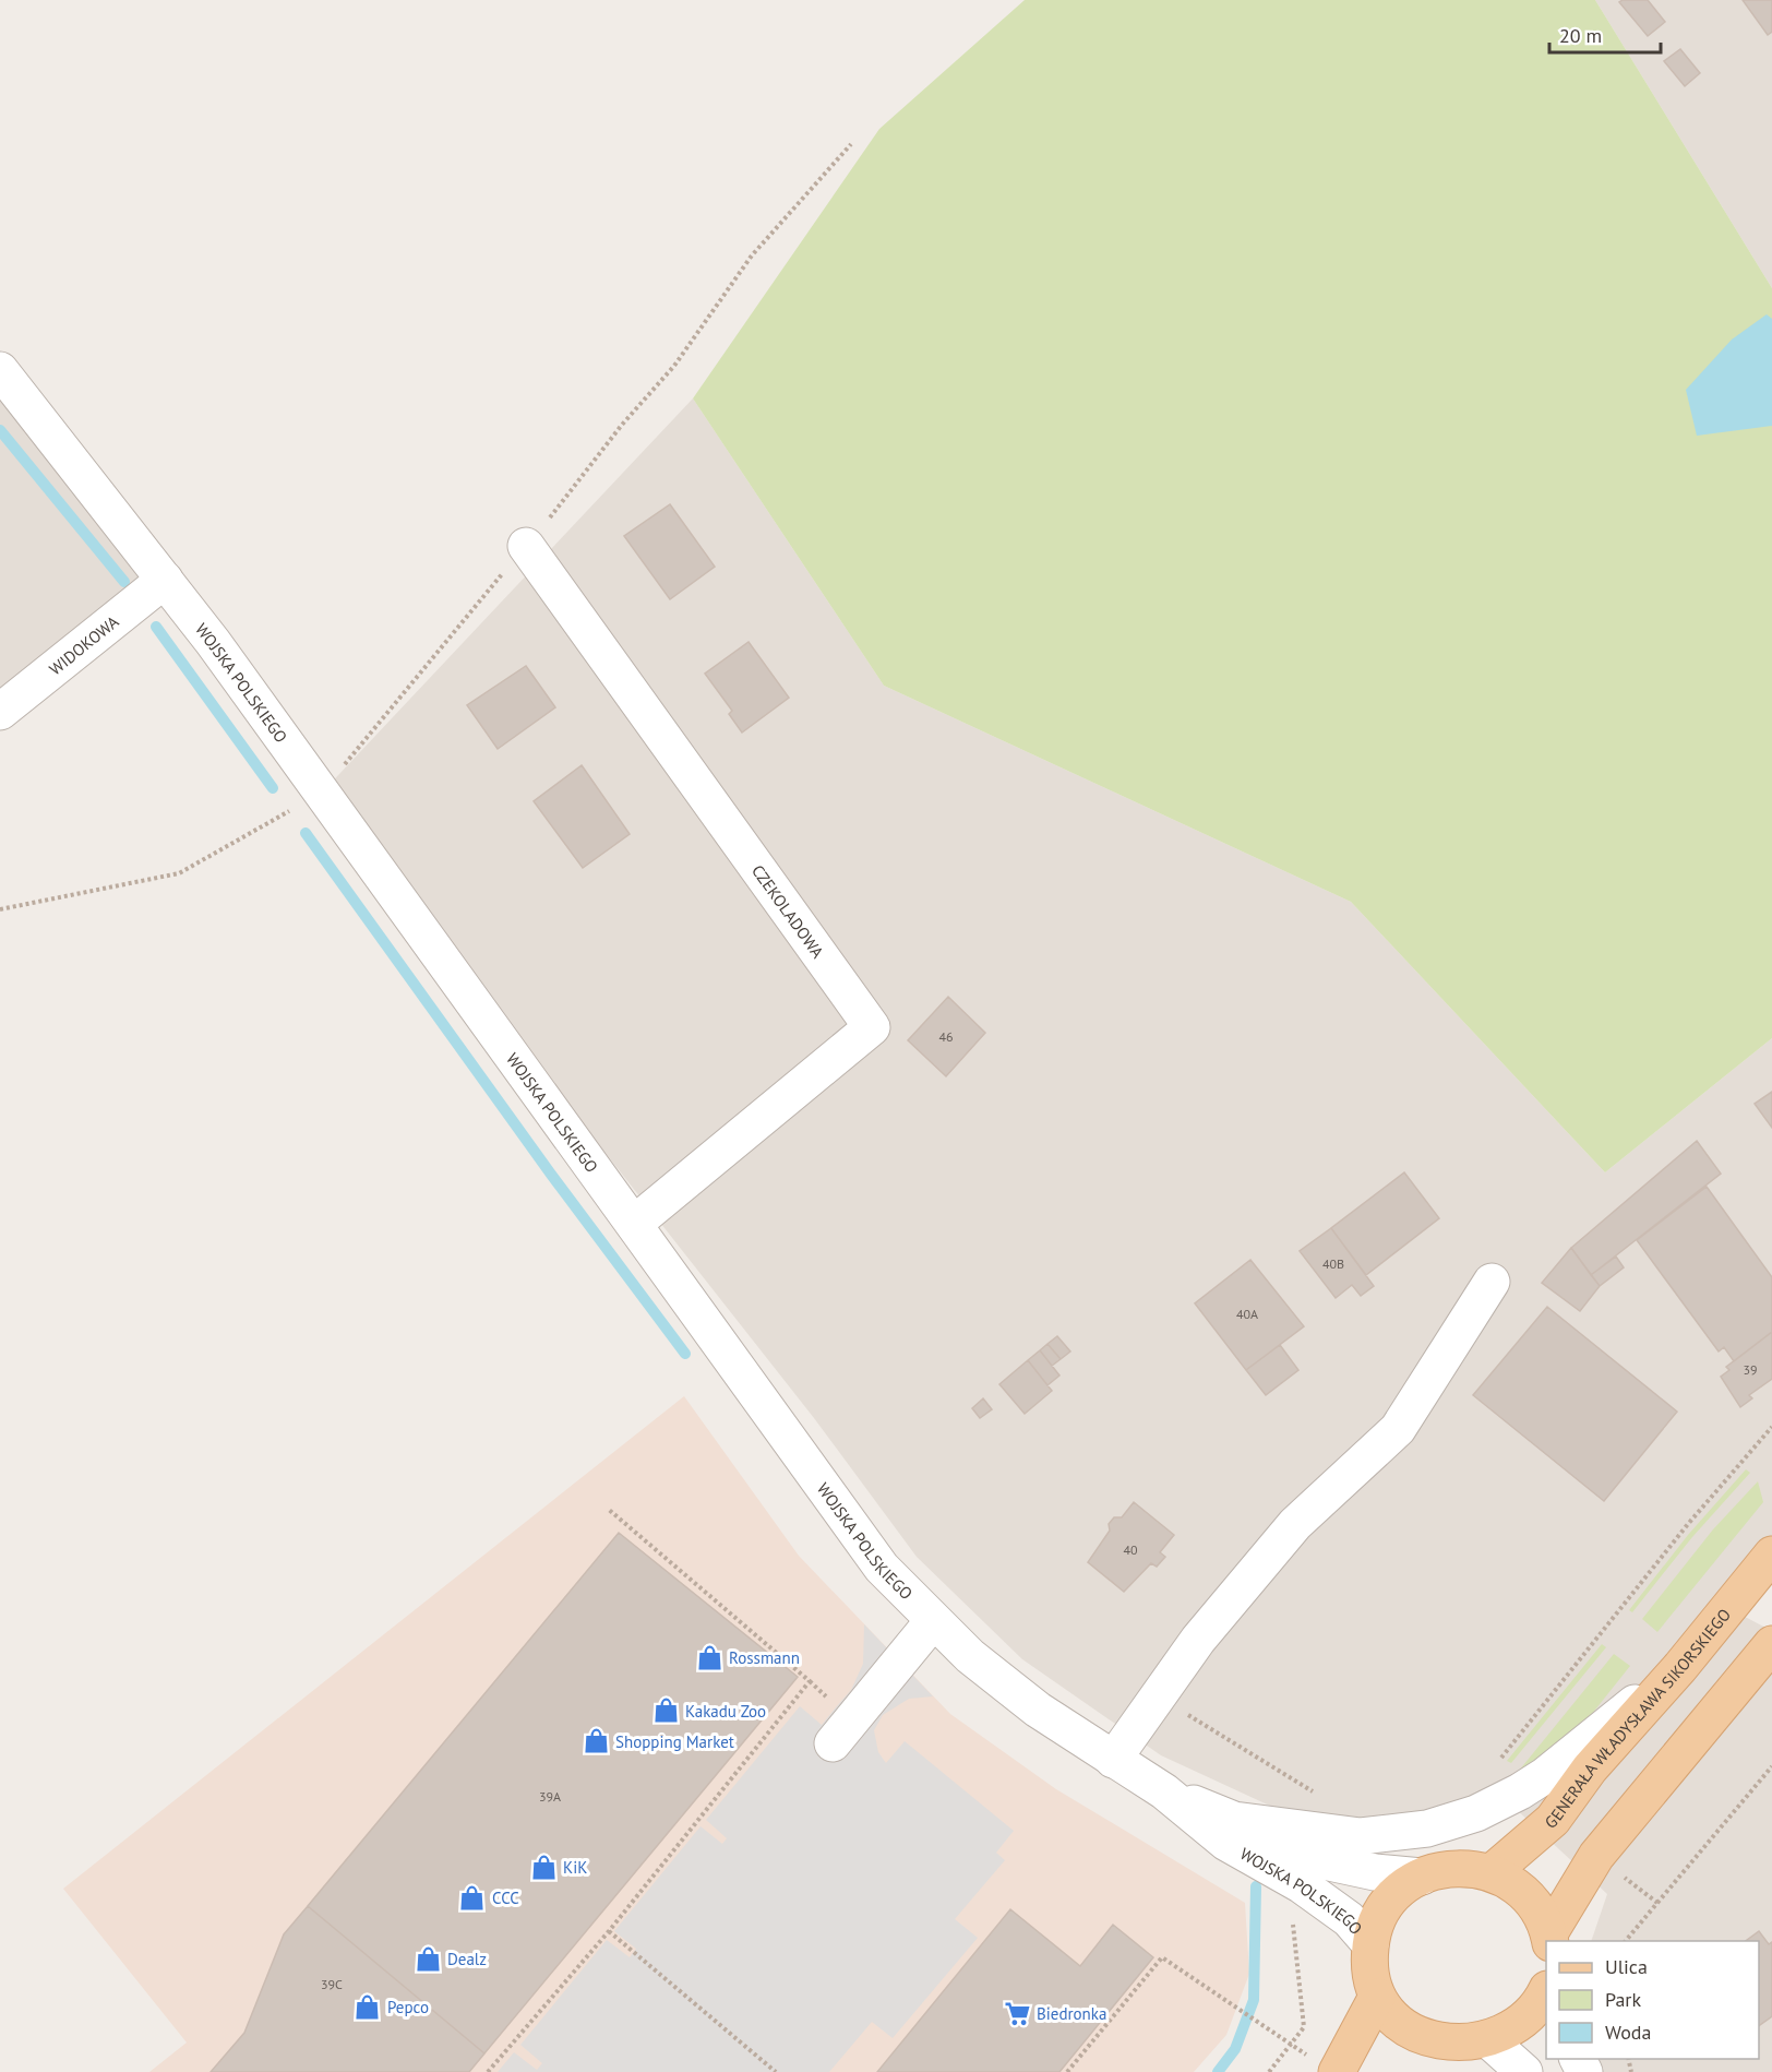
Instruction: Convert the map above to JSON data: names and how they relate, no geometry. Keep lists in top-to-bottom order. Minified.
{"streets":{"main road":["GENERAŁA WŁADYSŁAWA SIKORSKIEGO"],"street":["WIDOKOWA","WOJSKA POLSKIEGO","CZEKOLADOWA"]},"crossings":[["WIDOKOWA","WOJSKA POLSKIEGO"],["WOJSKA POLSKIEGO","CZEKOLADOWA"]],"places":{"shop":["Rossmann","Kakadu Zoo","Shopping Market","KiK","CCC","Dealz","Pepco"],"supermarket":["Biedronka"]},"house_numbers":["46","40B","40A","39","40","39A","39C"],"legend":["Ulica","Park","Woda"],"scale_bar":"20 m"}
